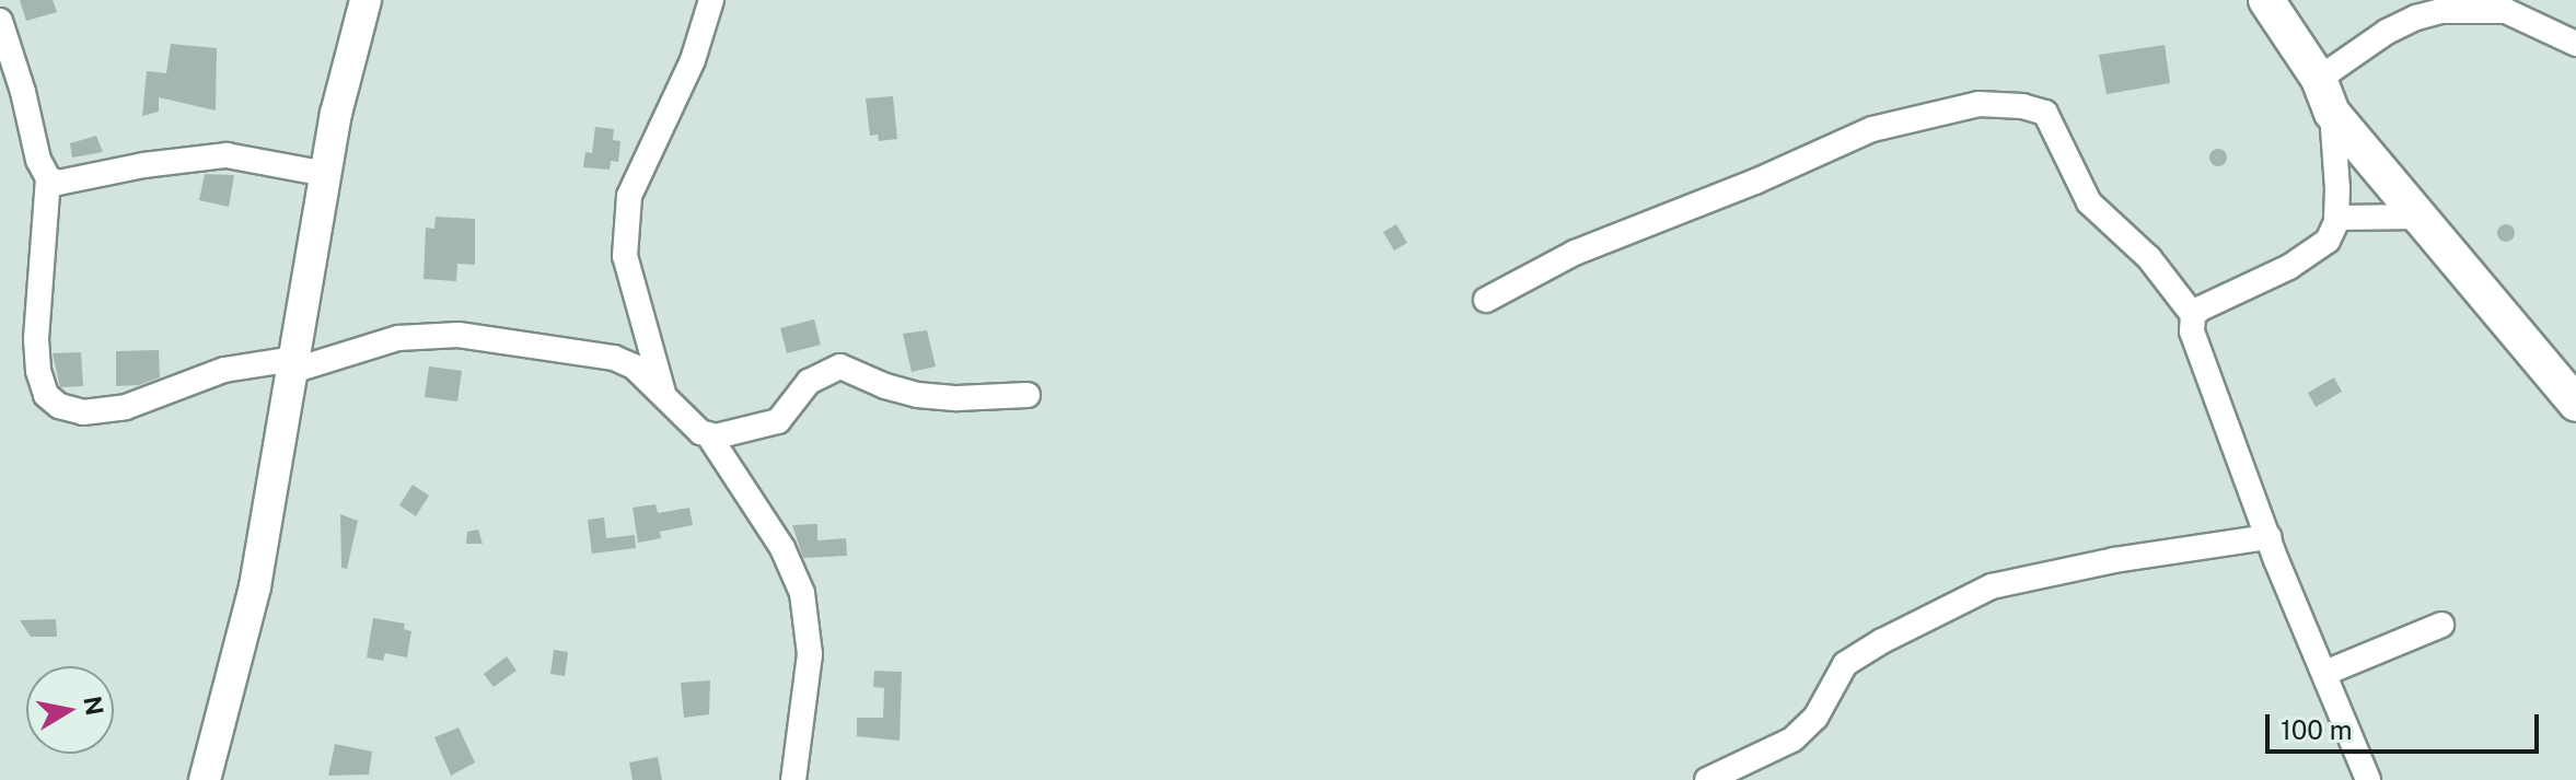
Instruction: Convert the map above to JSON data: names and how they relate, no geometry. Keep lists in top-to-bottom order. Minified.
{"scale_bar":"100 m","north":"right"}
